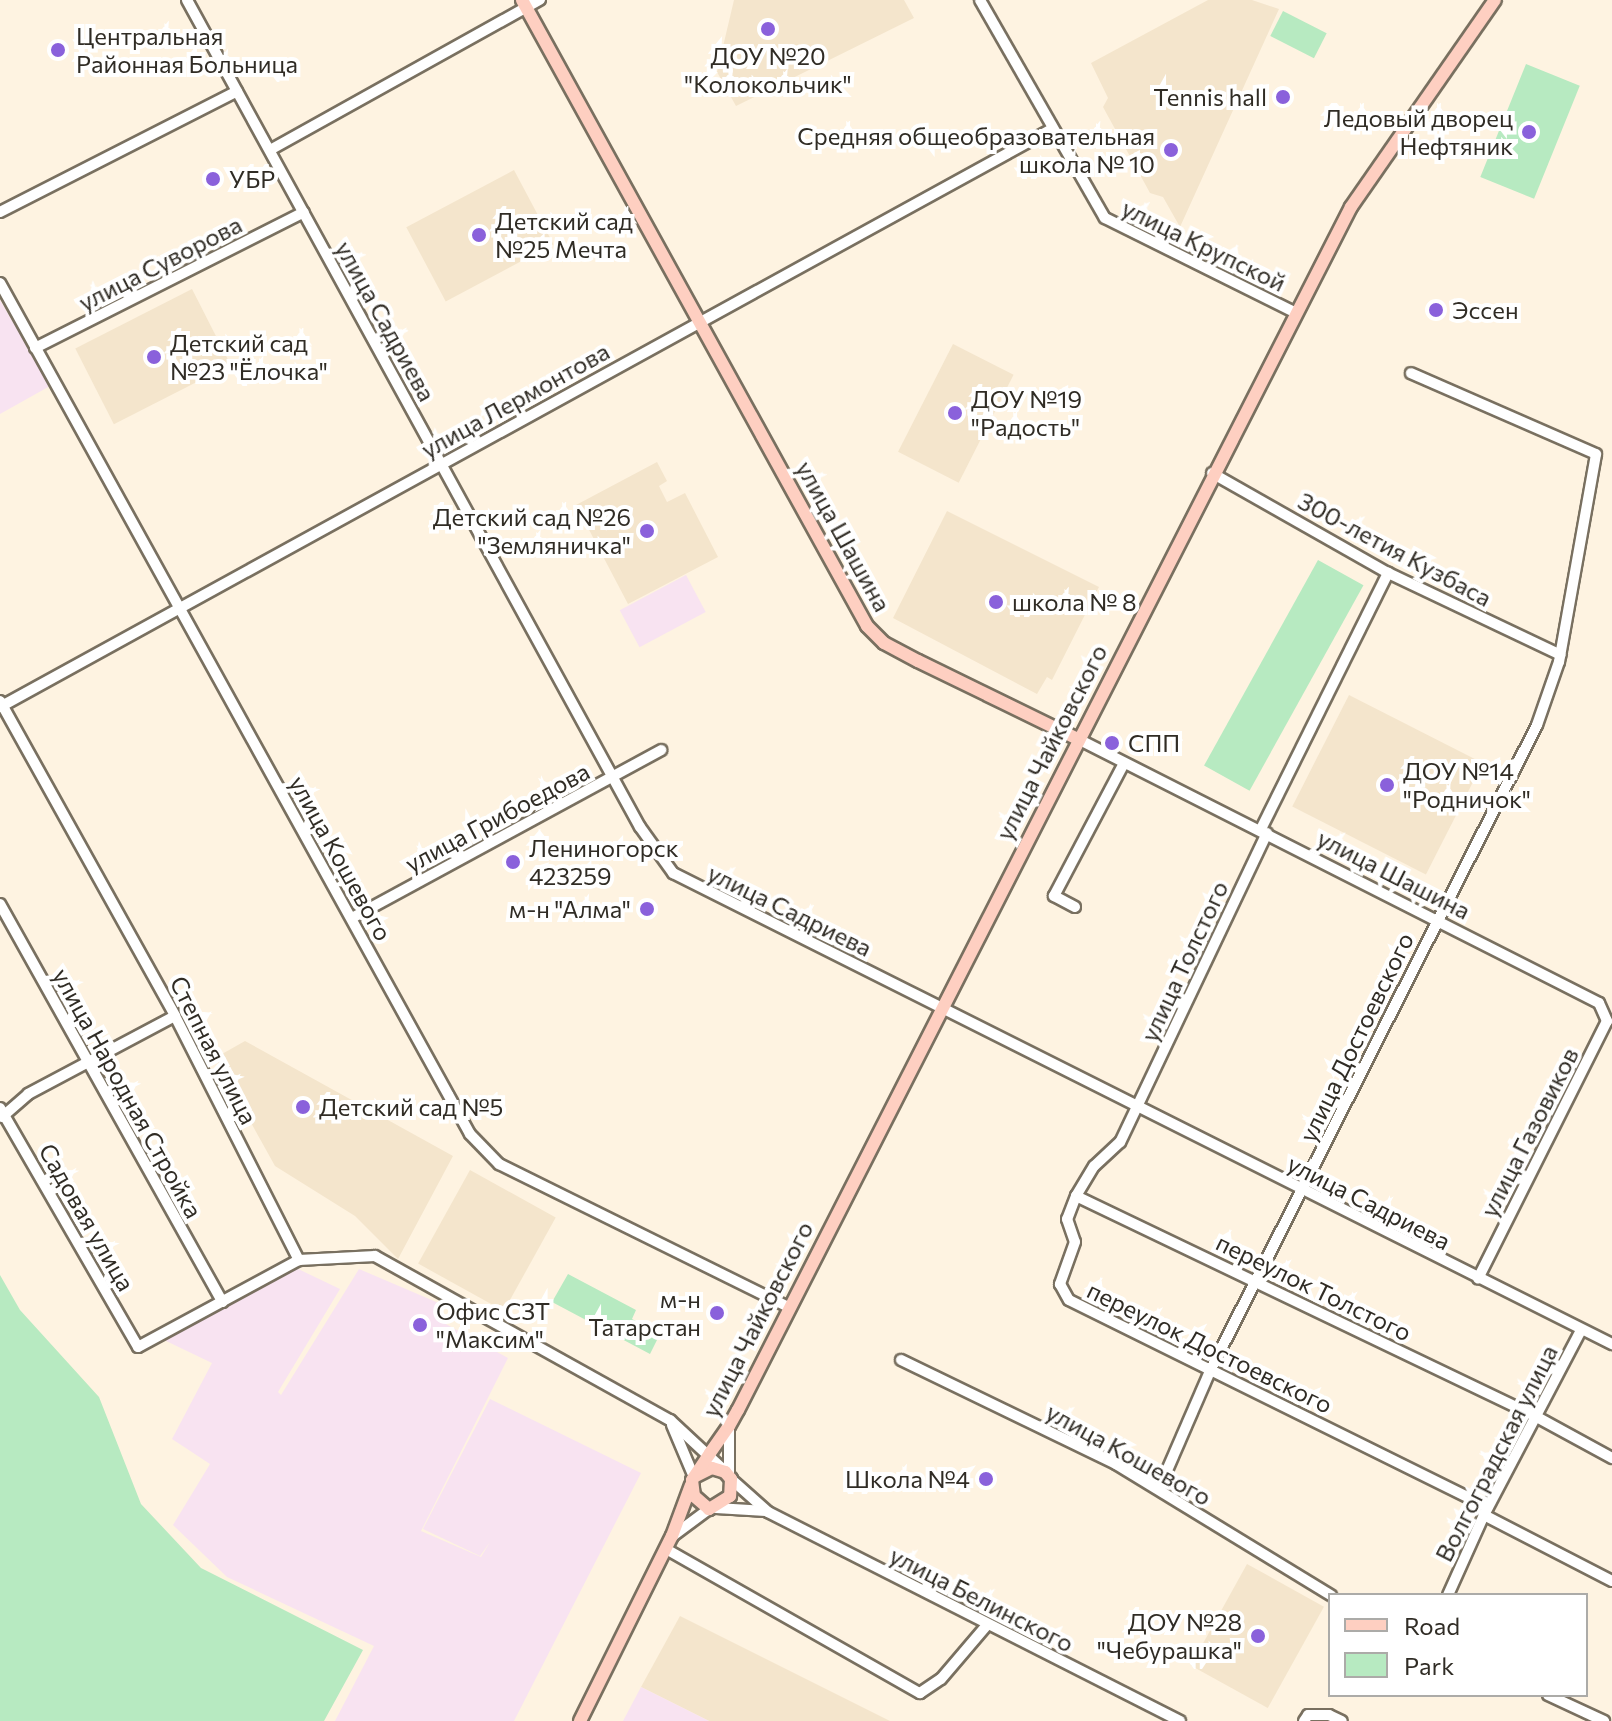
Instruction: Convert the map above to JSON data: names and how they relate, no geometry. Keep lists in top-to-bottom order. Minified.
{"streets":{"main road":["улица Шашина","улица Чайковского"],"street":["улица Крупской","улица Суворова","улица Садриева","улица Лермонтова","300-летия Кузбаса","улица Грибоедова","улица Кошевого","улица Толстого","улица Достоевского","Степная улица","улица Народная Стройка","улица Газовиков","Садовая улица","переулок Толстого","переулок Достоевского","Волгоградская улица","улица Белинского"]},"crossings":[["улица Крупской","улица Лермонтова"],["улица Крупской","улица Чайковского"],["улица Суворова","улица Садриева"],["улица Суворова","улица Кошевого"],["улица Садриева","улица Лермонтова"],["улица Садриева","улица Чайковского"],["улица Садриева","улица Грибоедова"],["улица Садриева","улица Толстого"],["улица Садриева","улица Достоевского"],["улица Садриева","улица Газовиков"],["улица Садриева","переулок Достоевского"],["улица Садриева","Волгоградская улица"],["улица Лермонтова","улица Шашина"],["улица Лермонтова","улица Кошевого"],["улица Лермонтова","Степная улица"],["улица Шашина","улица Чайковского"],["улица Шашина","улица Толстого"],["улица Шашина","улица Достоевского"],["улица Шашина","улица Газовиков"],["300-летия Кузбаса","улица Чайковского"],["300-летия Кузбаса","улица Толстого"],["300-летия Кузбаса","улица Достоевского"],["улица Чайковского","улица Кошевого"],["улица Грибоедова","улица Кошевого"],["улица Кошевого","улица Достоевского"],["улица Толстого","переулок Достоевского"],["улица Достоевского","переулок Толстого"],["улица Достоевского","переулок Достоевского"],["улица Народная Стройка","Садовая улица"],["переулок Толстого","переулок Достоевского"],["переулок Толстого","Волгоградская улица"],["переулок Достоевского","Волгоградская улица"]],"places":["ДОУ №20 \"Колокольчик\"","Центральная Районная Больница","Tennis hall","Ледовый дворец Нефтяник","Средняя общеобразовательная школа № 10","УБР","Детский сад №25 Мечта","Эссен","Детский сад №23 \"Ёлочка\"","ДОУ №19 \"Радость\"","Детский сад №26 \"Земляничка\"","школа № 8","СПП","ДОУ №14 \"Родничок\"","Лениногорск 423259","м-н \"Алма\"","Детский сад №5","м-н Татарстан","Офис СЗТ \"Максим\"","Школа №4","ДОУ №28 \"Чебурашка\""],"legend":["Road","Park"]}
